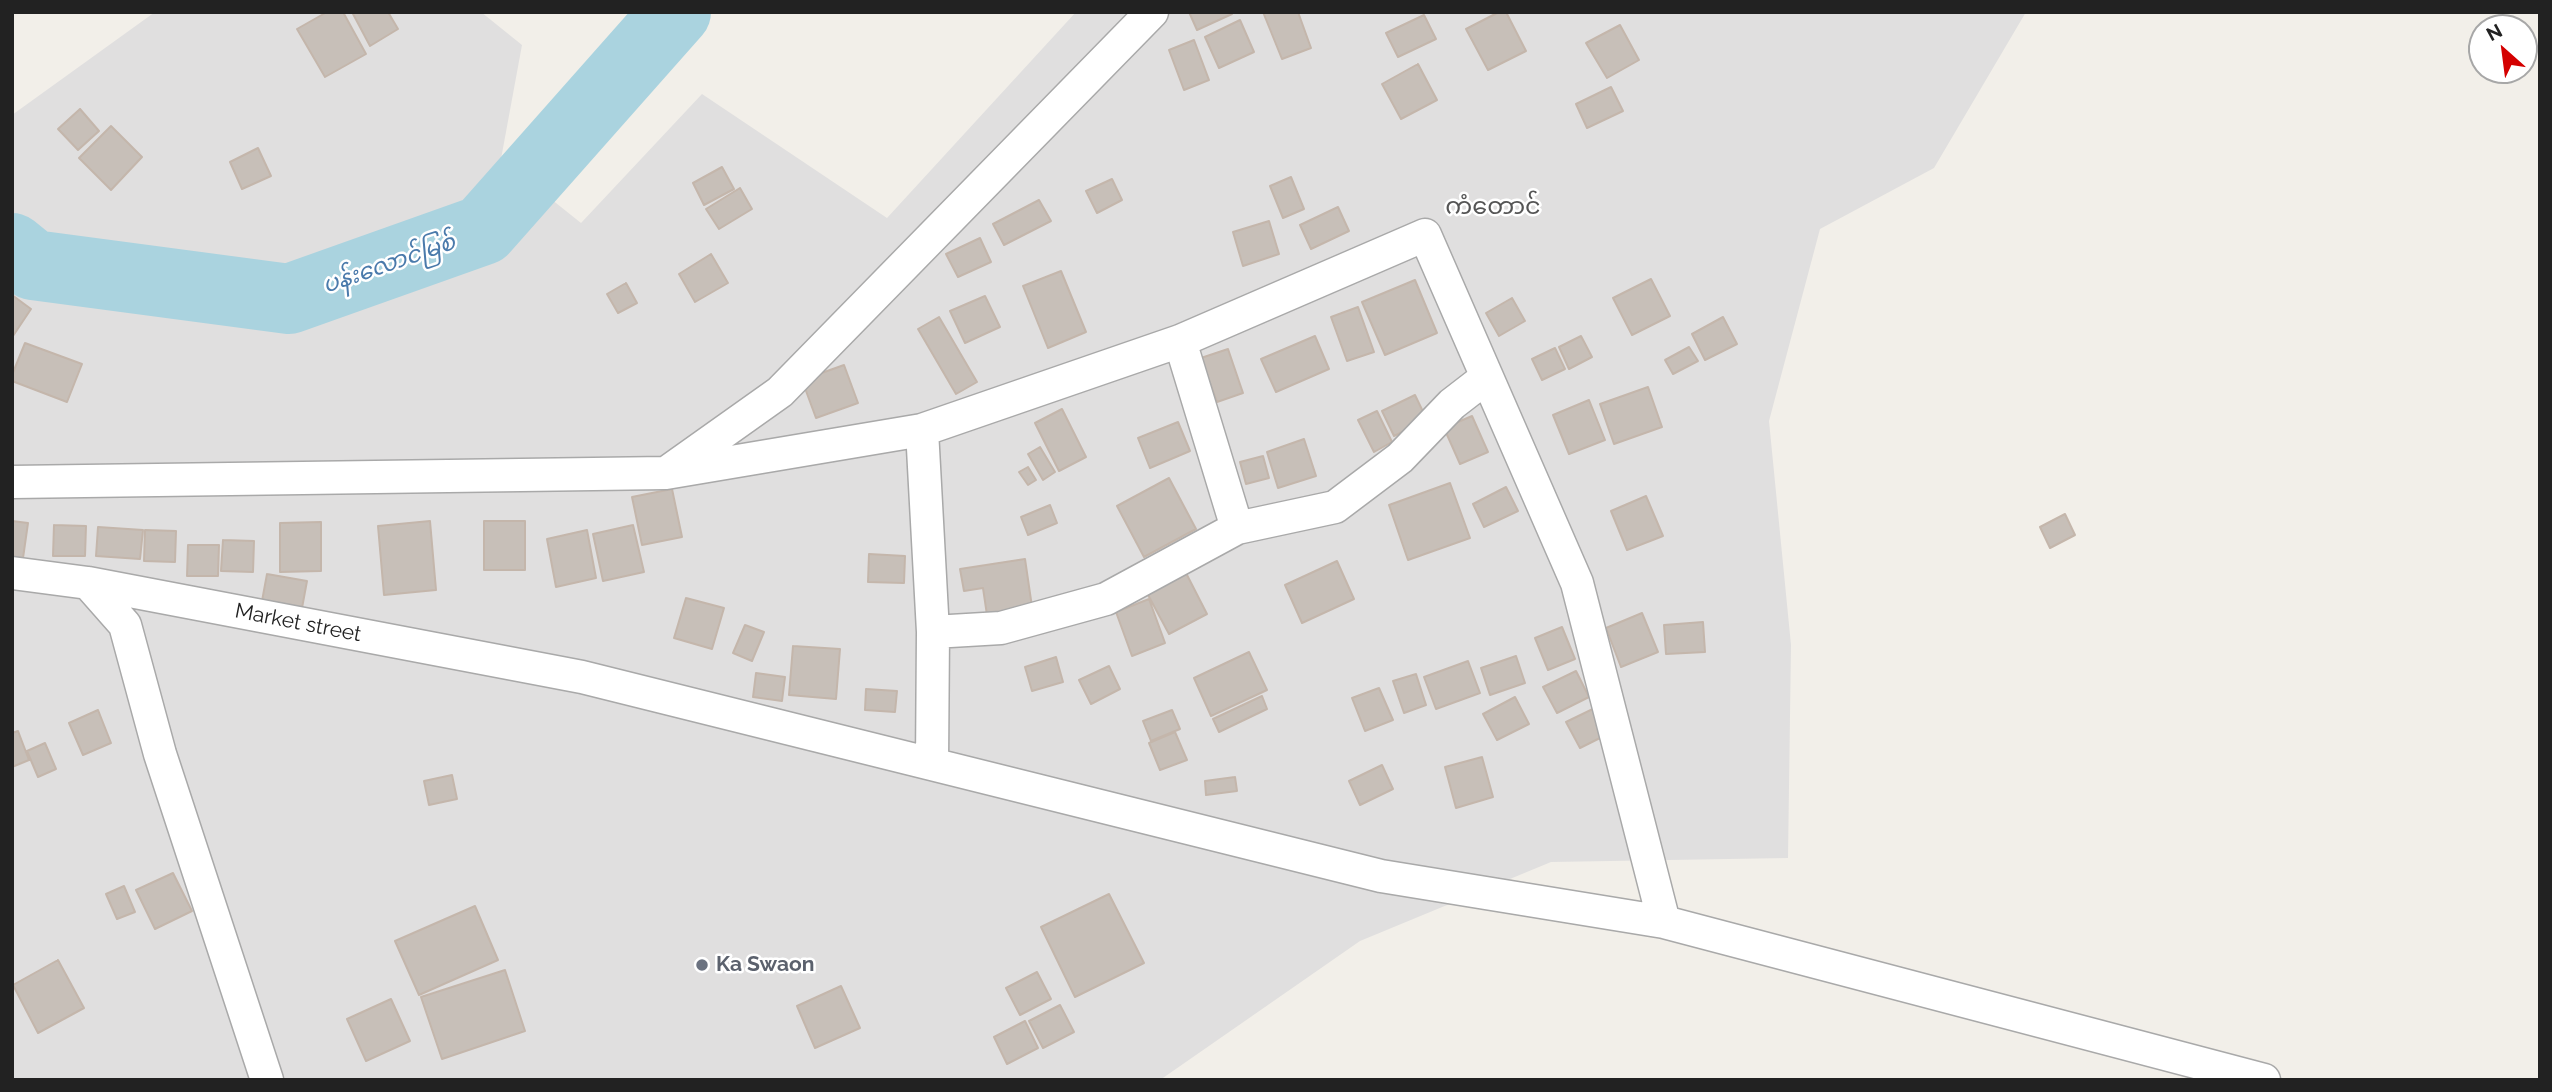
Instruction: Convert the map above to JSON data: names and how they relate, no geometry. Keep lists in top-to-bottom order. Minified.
{"streets":{"street":["Market street"]},"districts":["ကံတောင်"],"water":["ပန်းလောင်မြစ်"],"places":["Ka Swaon"],"north":"top left"}
